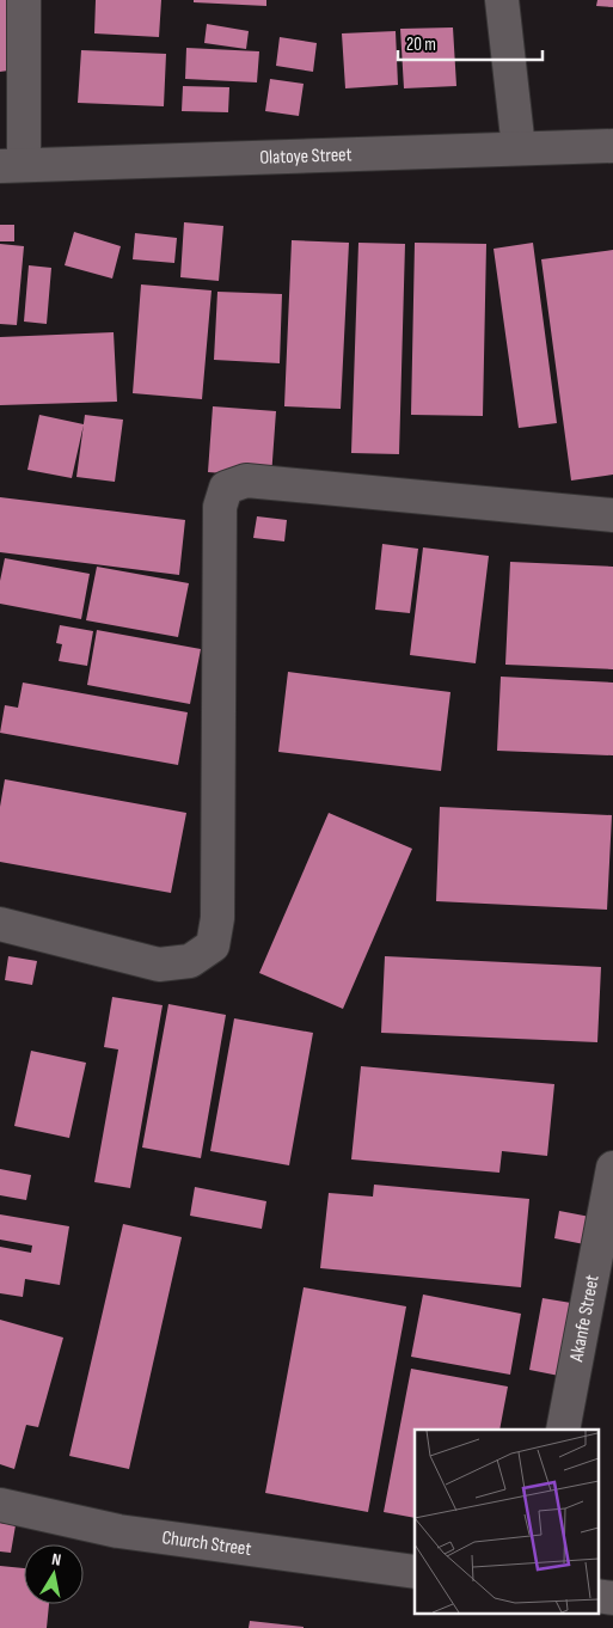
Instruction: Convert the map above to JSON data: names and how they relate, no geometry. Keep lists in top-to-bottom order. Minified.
{"streets":{"street":["Olatoye Street","Akanfe Street","Church Street"]},"scale_bar":"20 m","north":"top"}
